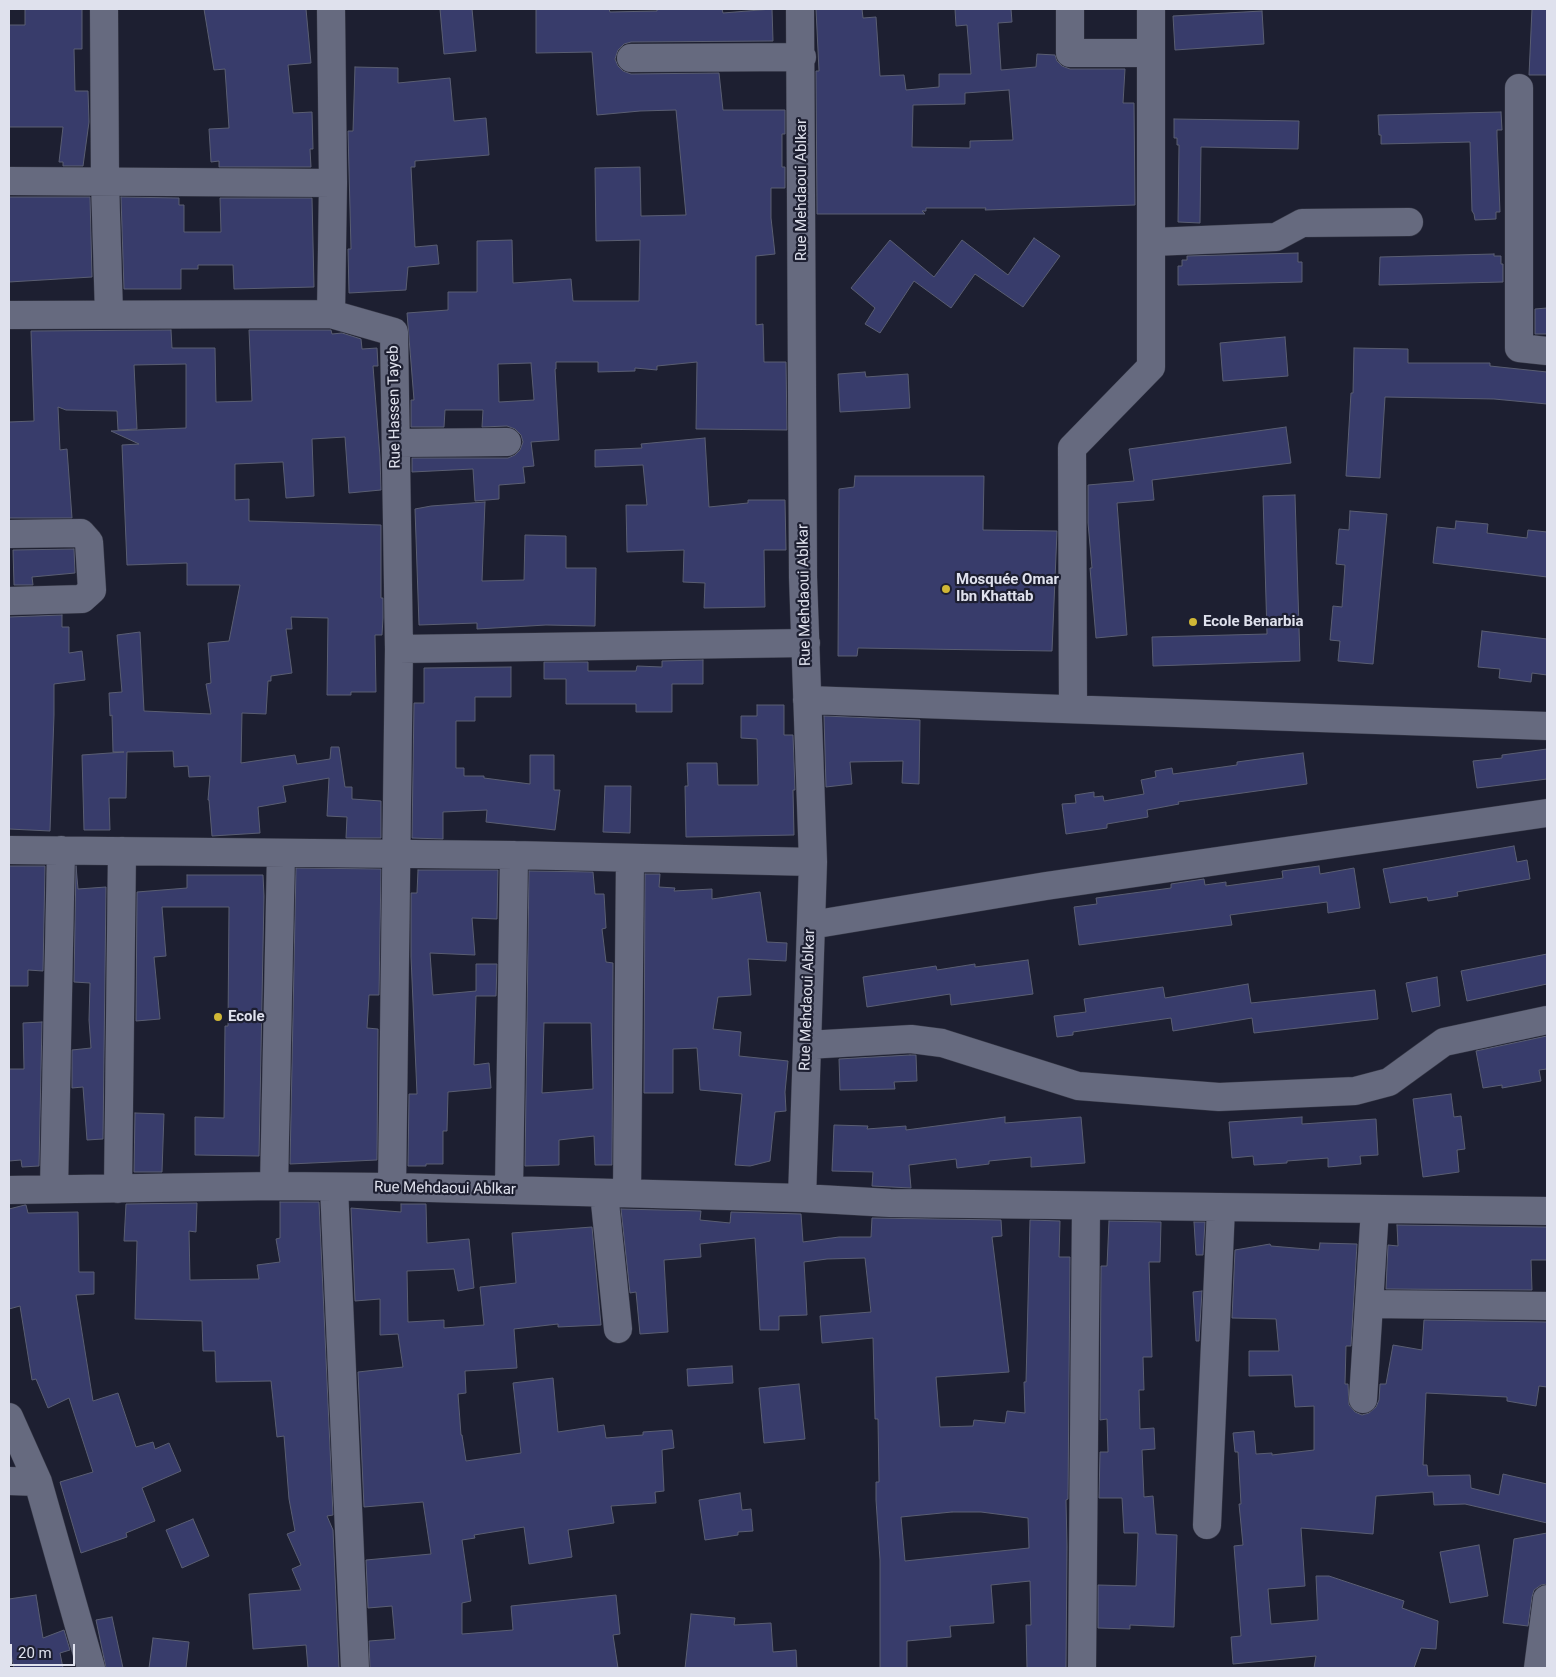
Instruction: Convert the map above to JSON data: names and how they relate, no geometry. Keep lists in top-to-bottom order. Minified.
{"streets":{"street":["Rue Mehdaoui Ablkar","Rue Hassen Tayeb"]},"crossings":[["Rue Mehdaoui Ablkar","Rue Hassen Tayeb"]],"places":["Mosquée Omar Ibn Khattab","Ecole Benarbia","Ecole"],"scale_bar":"20 m"}
